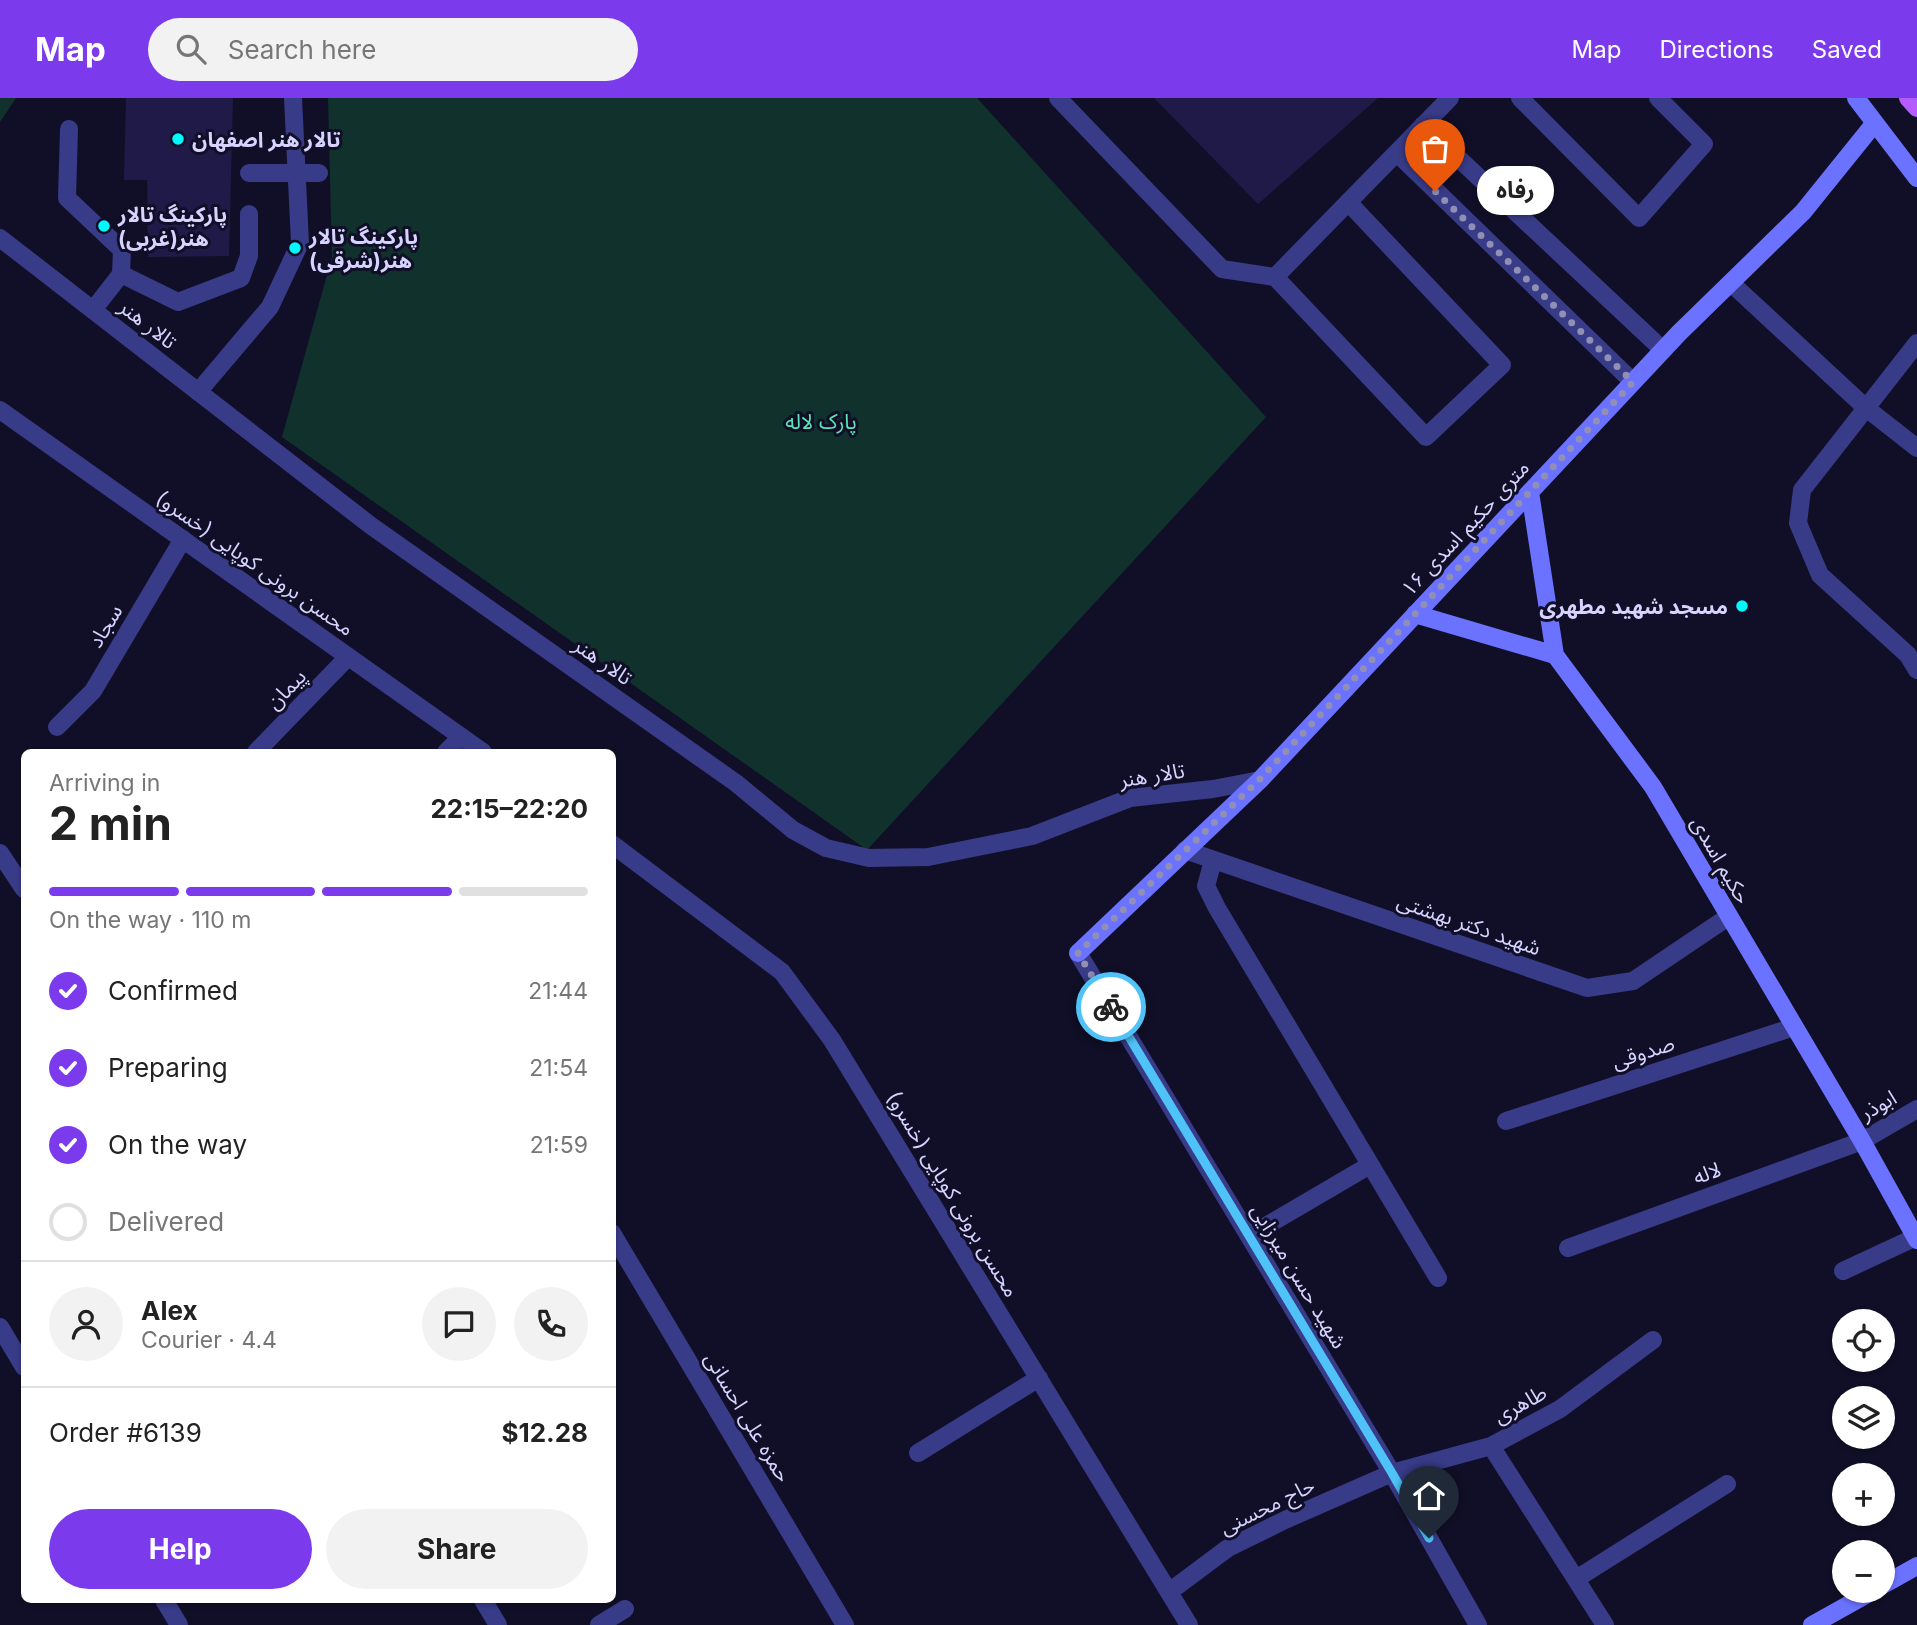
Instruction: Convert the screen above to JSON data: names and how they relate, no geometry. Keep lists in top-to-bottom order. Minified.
{"streets":{"street":["تالار هنر","۱۶ متری حکیم اسدی","محسن برونی کوپایی (خسرو)","سجاد","پیمان","حکیم اسدی","شهید دکتر بهشتی","صدوقی","ابوذر","لاله","شهید حسن میرزایی","طاهری","حمزه علی احسانی","حاج محسنی"]},"crossings":[["تالار هنر","۱۶ متری حکیم اسدی"],["۱۶ متری حکیم اسدی","حکیم اسدی"],["۱۶ متری حکیم اسدی","شهید دکتر بهشتی"],["۱۶ متری حکیم اسدی","شهید حسن میرزایی"],["محسن برونی کوپایی (خسرو)","سجاد"],["محسن برونی کوپایی (خسرو)","پیمان"],["محسن برونی کوپایی (خسرو)","حاج محسنی"],["حکیم اسدی","شهید دکتر بهشتی"],["حکیم اسدی","صدوقی"],["حکیم اسدی","ابوذر"],["حکیم اسدی","لاله"],["ابوذر","لاله"],["شهید حسن میرزایی","طاهری"],["شهید حسن میرزایی","حاج محسنی"],["طاهری","حاج محسنی"]],"parks":["پارک لاله"],"places":["تالار هنر اصفهان","رفاه","پارکینگ تالار هنر(غربی)","پارکینگ تالار هنر(شرقی)","مسجد شهید مطهری"],"page":{"header":"Map","search":"Search here","nav":["Map","Directions","Saved"],"bubble":"رفاه","heading":["2 min","Arriving in","22:15–22:20"],"panel":["Alex","Courier · 4.4","Order #6139","$12.28"],"bar":"On the way · 110 m","list":[["Confirmed","21:44"],["Preparing","21:54"],["On the way","21:59"],"Delivered"],"map_buttons":["+","−"],"buttons":["Help","Share"]}}
